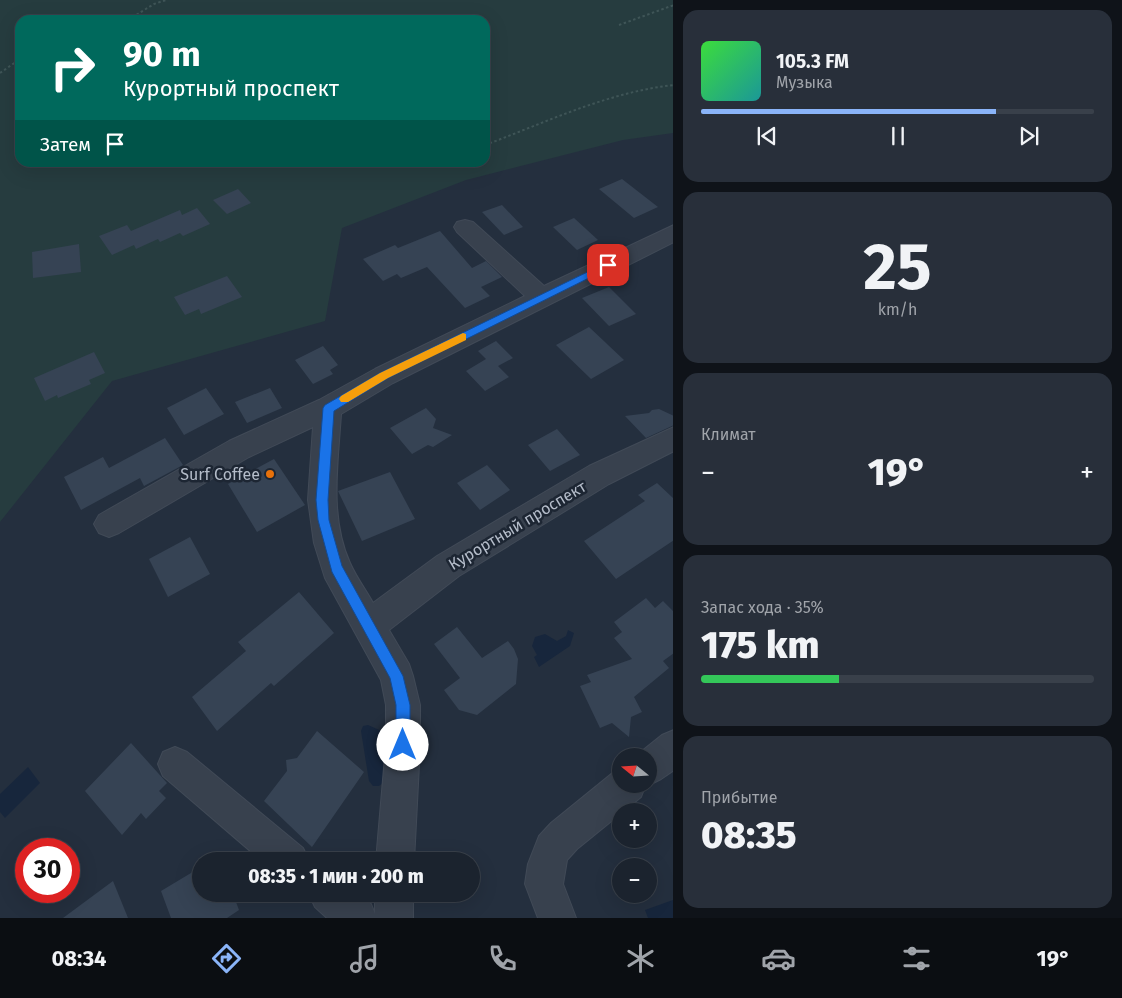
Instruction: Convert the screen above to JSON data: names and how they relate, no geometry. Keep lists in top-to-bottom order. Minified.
{"streets":{"street":["Курортный проспект"]},"places":["Surf Coffee"],"north":"left","page":{"turn":["90 m","Курортный проспект"],"song":["105.3 FM","Музыка"],"then":"Затем","tile":[["25","km/h"],"Климат",["Запас хода · 35%","175 km"],["Прибытие","08:35"]],"heat":["−","19°","+"],"map_buttons":["+","−"],"limit":"30","trip":"08:35 · 1 мин · 200 m","tabs":["08:34","19°"]}}
